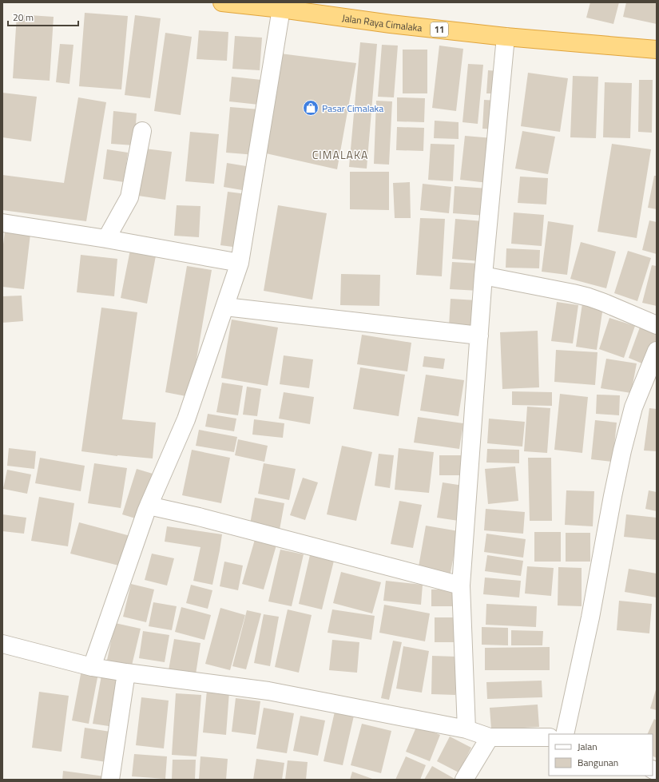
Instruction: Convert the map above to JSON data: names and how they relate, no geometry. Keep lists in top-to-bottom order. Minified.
{"streets":{"highway":["Jalan Raya Cimalaka","11"]},"districts":["CIMALAKA"],"places":{"shop":["Pasar Cimalaka"]},"legend":["Jalan","Bangunan"],"scale_bar":"20 m"}
